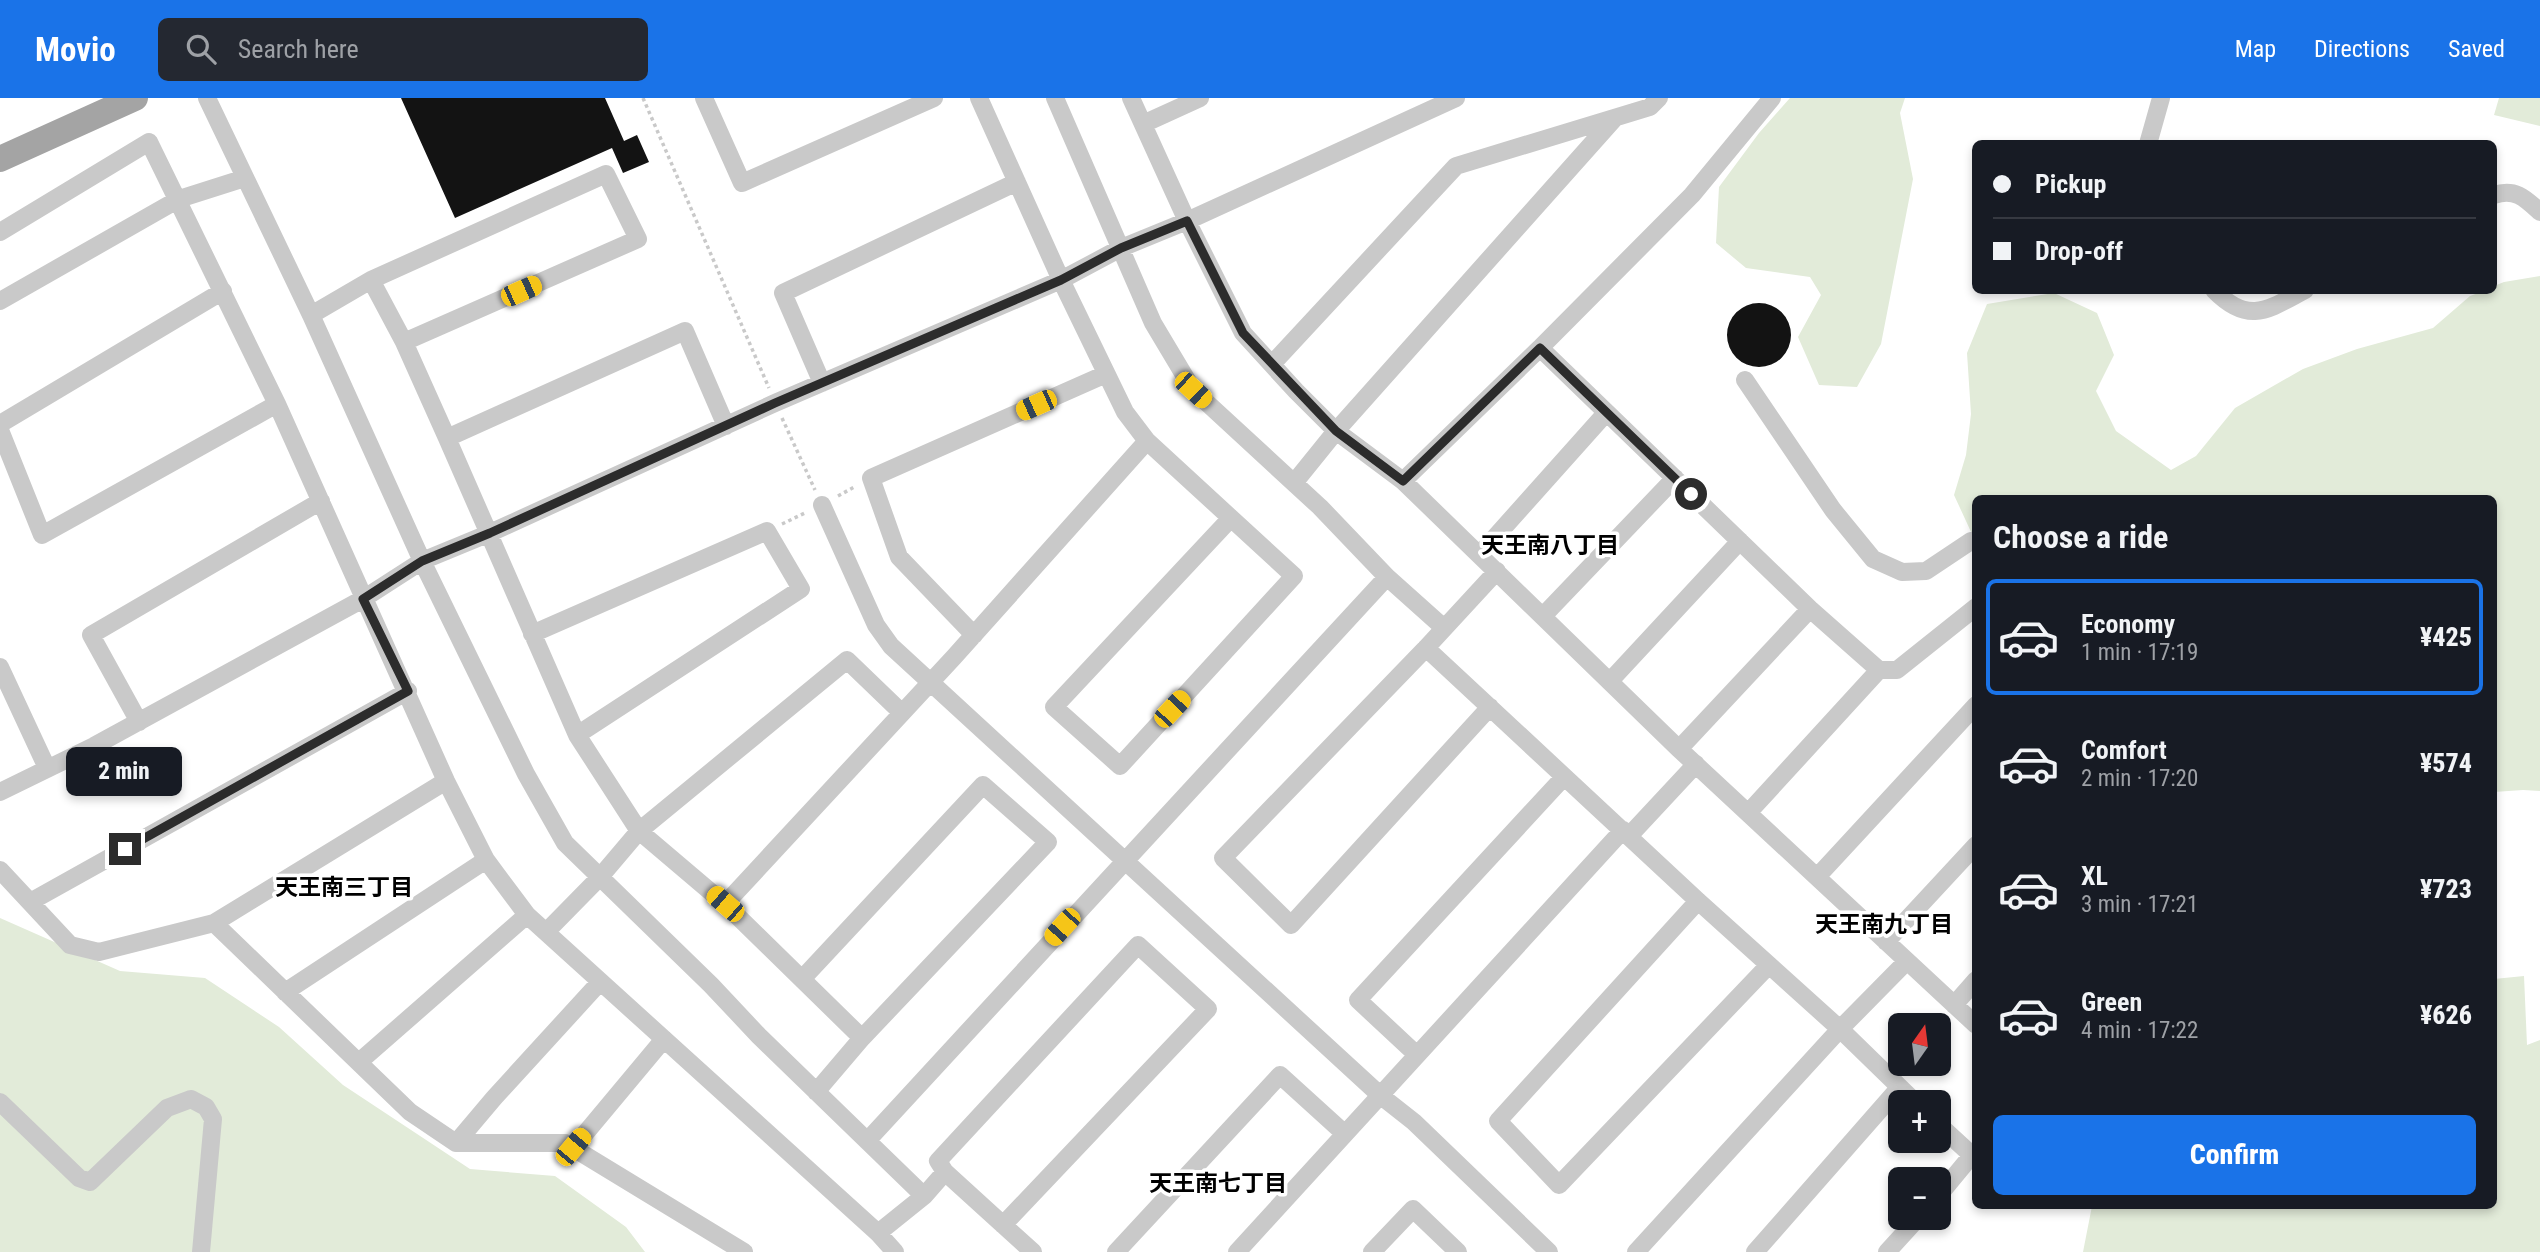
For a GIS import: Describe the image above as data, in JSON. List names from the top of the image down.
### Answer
{
  "districts": [
    "天王南八丁目",
    "天王南三丁目",
    "天王南九丁目",
    "天王南七丁目"
  ],
  "north": "top",
  "page": {
    "header": "Movio",
    "search": "Search here",
    "nav": ["Map", "Directions", "Saved"],
    "banner": ["Pickup", "Drop-off"],
    "heading": "Choose a ride",
    "list": [
      {
        "name": "Economy",
        "note": "1 min · 17:19",
        "value": "¥425"
      },
      {
        "name": "Comfort",
        "note": "2 min · 17:20",
        "value": "¥574"
      },
      {
        "name": "XL",
        "note": "3 min · 17:21",
        "value": "¥723"
      },
      {
        "name": "Green",
        "note": "4 min · 17:22",
        "value": "¥626"
      }
    ],
    "bubble": "2 min",
    "map_buttons": ["+", "−"],
    "buttons": "Confirm"
  }
}
